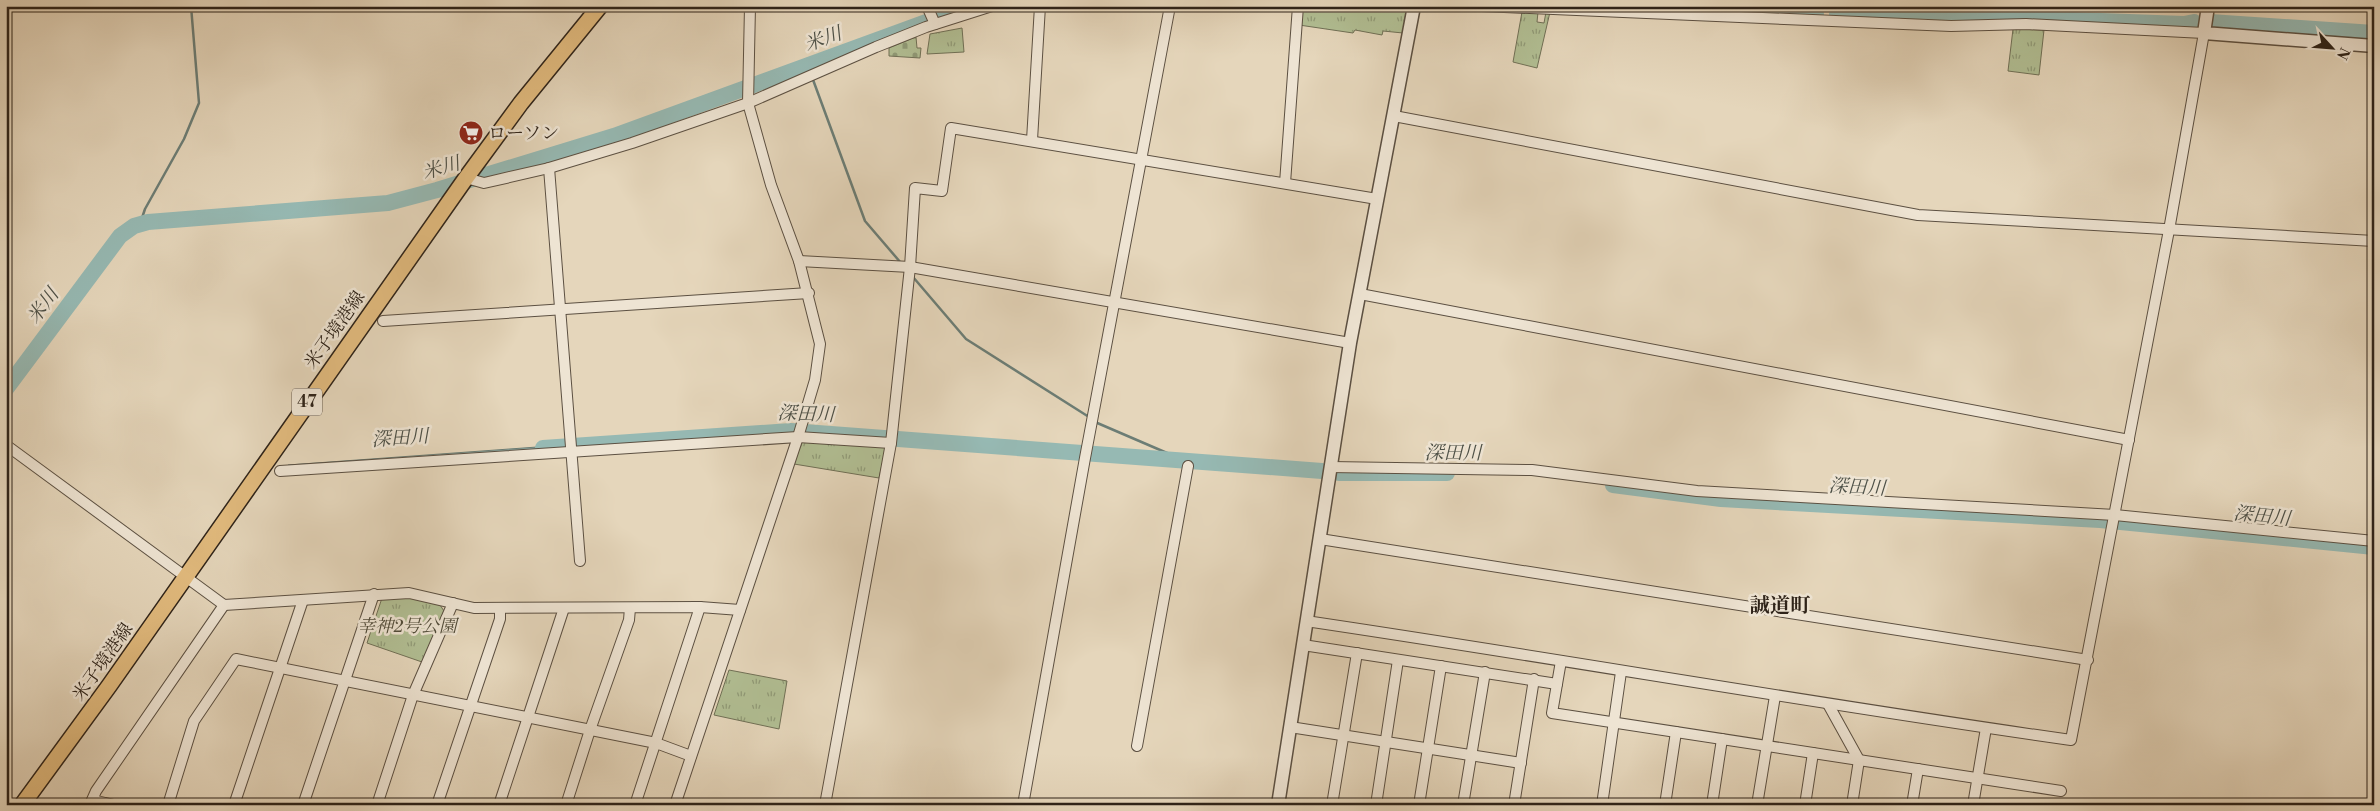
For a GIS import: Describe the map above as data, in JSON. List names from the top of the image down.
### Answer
{
  "streets": {
    "main road": ["米子境港線", "47"]
  },
  "districts": ["誠道町"],
  "water": ["米川", "深田川"],
  "parks": ["幸神2号公園"],
  "places": {
    "supermarket": ["ローソン"]
  },
  "north": "bottom right"
}
